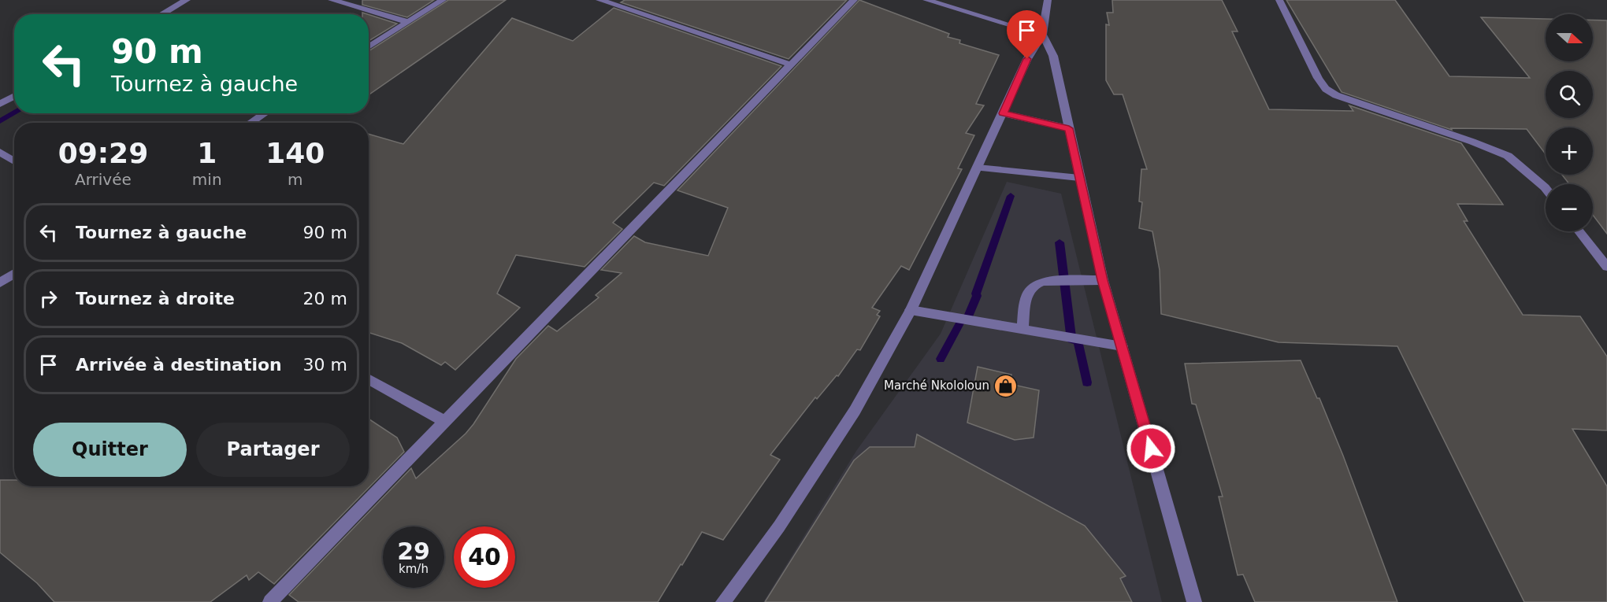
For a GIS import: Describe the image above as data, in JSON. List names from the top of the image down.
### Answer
{
  "places": {
    "shop": ["Marché Nkololoun"]
  },
  "north": "right",
  "page": {
    "map_buttons": ["+", "−"],
    "turn": ["90 m", "Tournez à gauche"],
    "eta": [
      "09:29",
      "Arrivée",
      "1",
      "min",
      "140",
      "m"
    ],
    "list": [
      {
        "name": "Tournez à gauche",
        "value": "90 m"
      },
      {
        "name": "Tournez à droite",
        "value": "20 m"
      },
      {
        "name": "Arrivée à destination",
        "value": "30 m"
      }
    ],
    "buttons": ["Quitter", "Partager"],
    "speed": "29 km/h",
    "limit": "40"
  }
}
